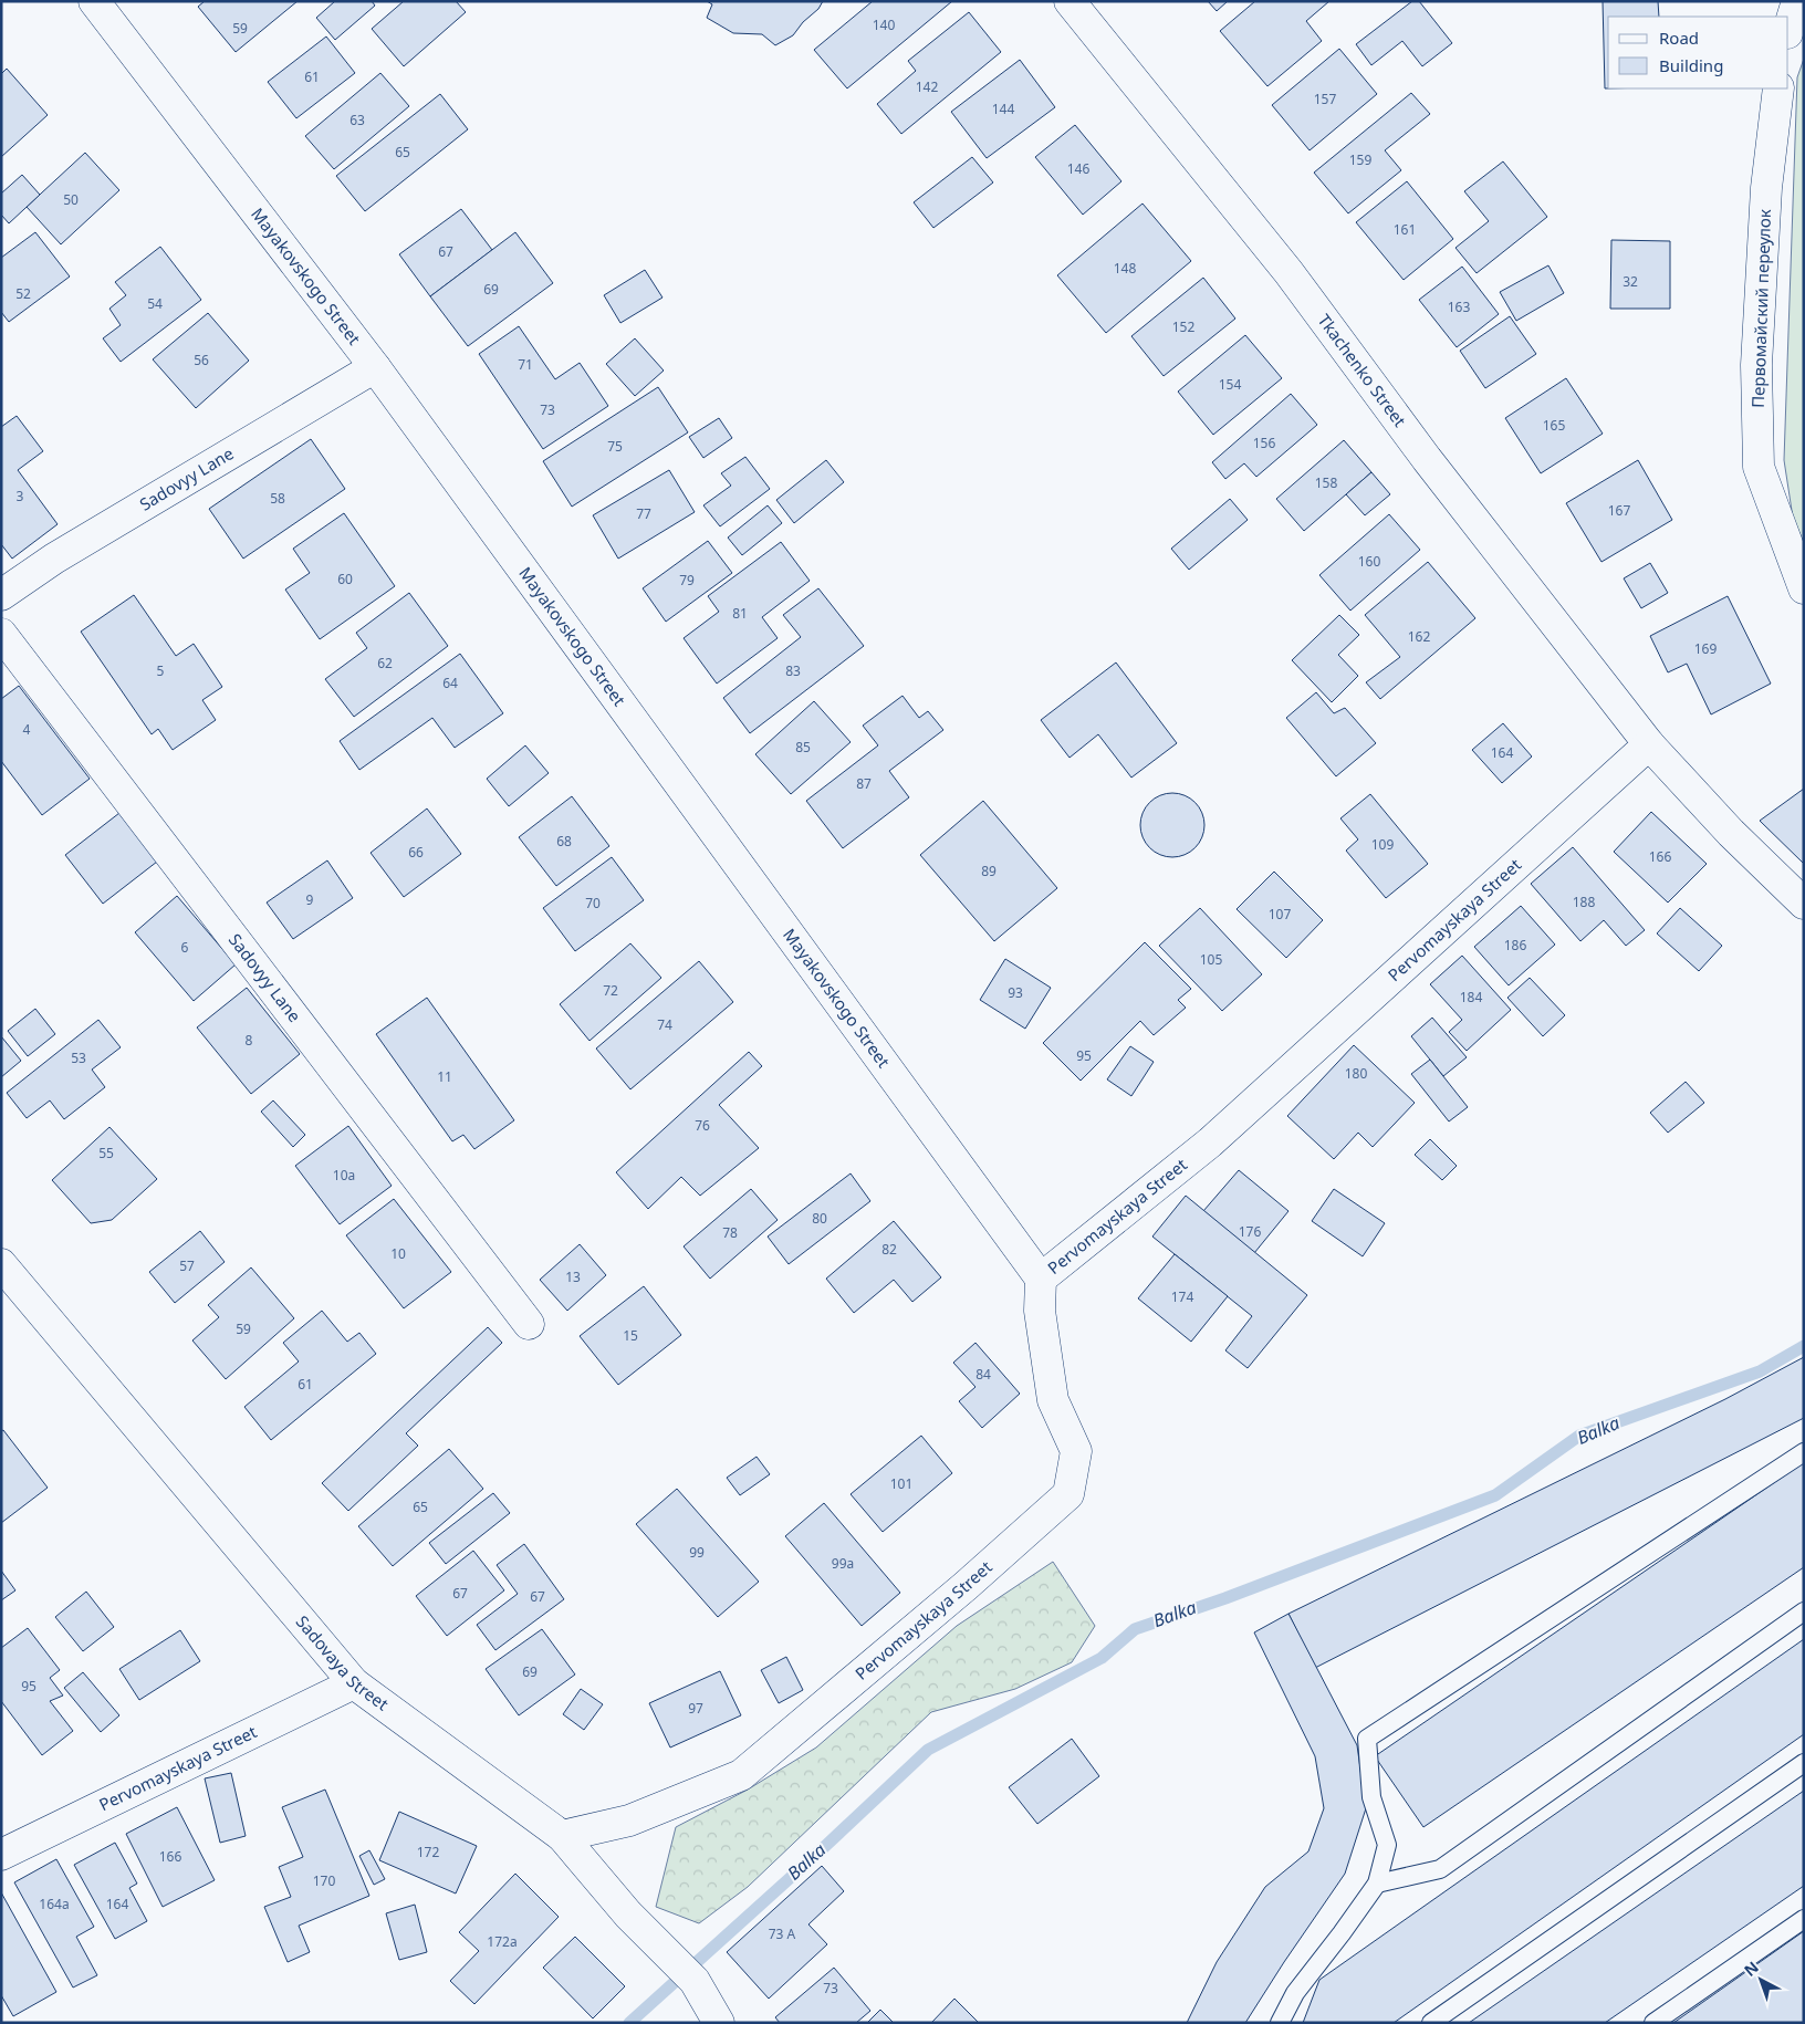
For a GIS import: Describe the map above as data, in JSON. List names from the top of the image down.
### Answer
{
  "streets": {
    "street": [
      "Mayakovskogo Street",
      "Первомайский переулок",
      "Tkachenko Street",
      "Sadovyy Lane",
      "Pervomayskaya Street",
      "Sadovaya Street"
    ]
  },
  "crossings": [
    ["Mayakovskogo Street", "Sadovyy Lane"],
    ["Mayakovskogo Street", "Pervomayskaya Street"],
    ["Tkachenko Street", "Pervomayskaya Street"],
    ["Pervomayskaya Street", "Sadovaya Street"]
  ],
  "water": ["Balka"],
  "house_numbers": [
    "140",
    "59",
    "61",
    "142",
    "157",
    "144",
    "63",
    "65",
    "159",
    "146",
    "50",
    "161",
    "67",
    "148",
    "32",
    "69",
    "52",
    "54",
    "163",
    "152",
    "56",
    "71",
    "154",
    "73",
    "165",
    "156",
    "75",
    "158",
    "3",
    "58",
    "167",
    "77",
    "160",
    "60",
    "79",
    "81",
    "162",
    "169",
    "62",
    "5",
    "83",
    "64",
    "4",
    "85",
    "164",
    "87",
    "68",
    "109",
    "66",
    "166",
    "89",
    "9",
    "188",
    "70",
    "107",
    "186",
    "6",
    "105",
    "72",
    "93",
    "184",
    "74",
    "8",
    "95",
    "53",
    "180",
    "11",
    "76",
    "55",
    "10а",
    "80",
    "176",
    "78",
    "82",
    "10",
    "57",
    "13",
    "174",
    "59",
    "15",
    "84",
    "61",
    "101",
    "65",
    "99",
    "99а",
    "67",
    "67",
    "69",
    "95",
    "97",
    "172",
    "166",
    "170",
    "164а",
    "164",
    "73 A",
    "172а",
    "73"
  ],
  "legend": ["Road", "Building"],
  "north": "top left"
}
